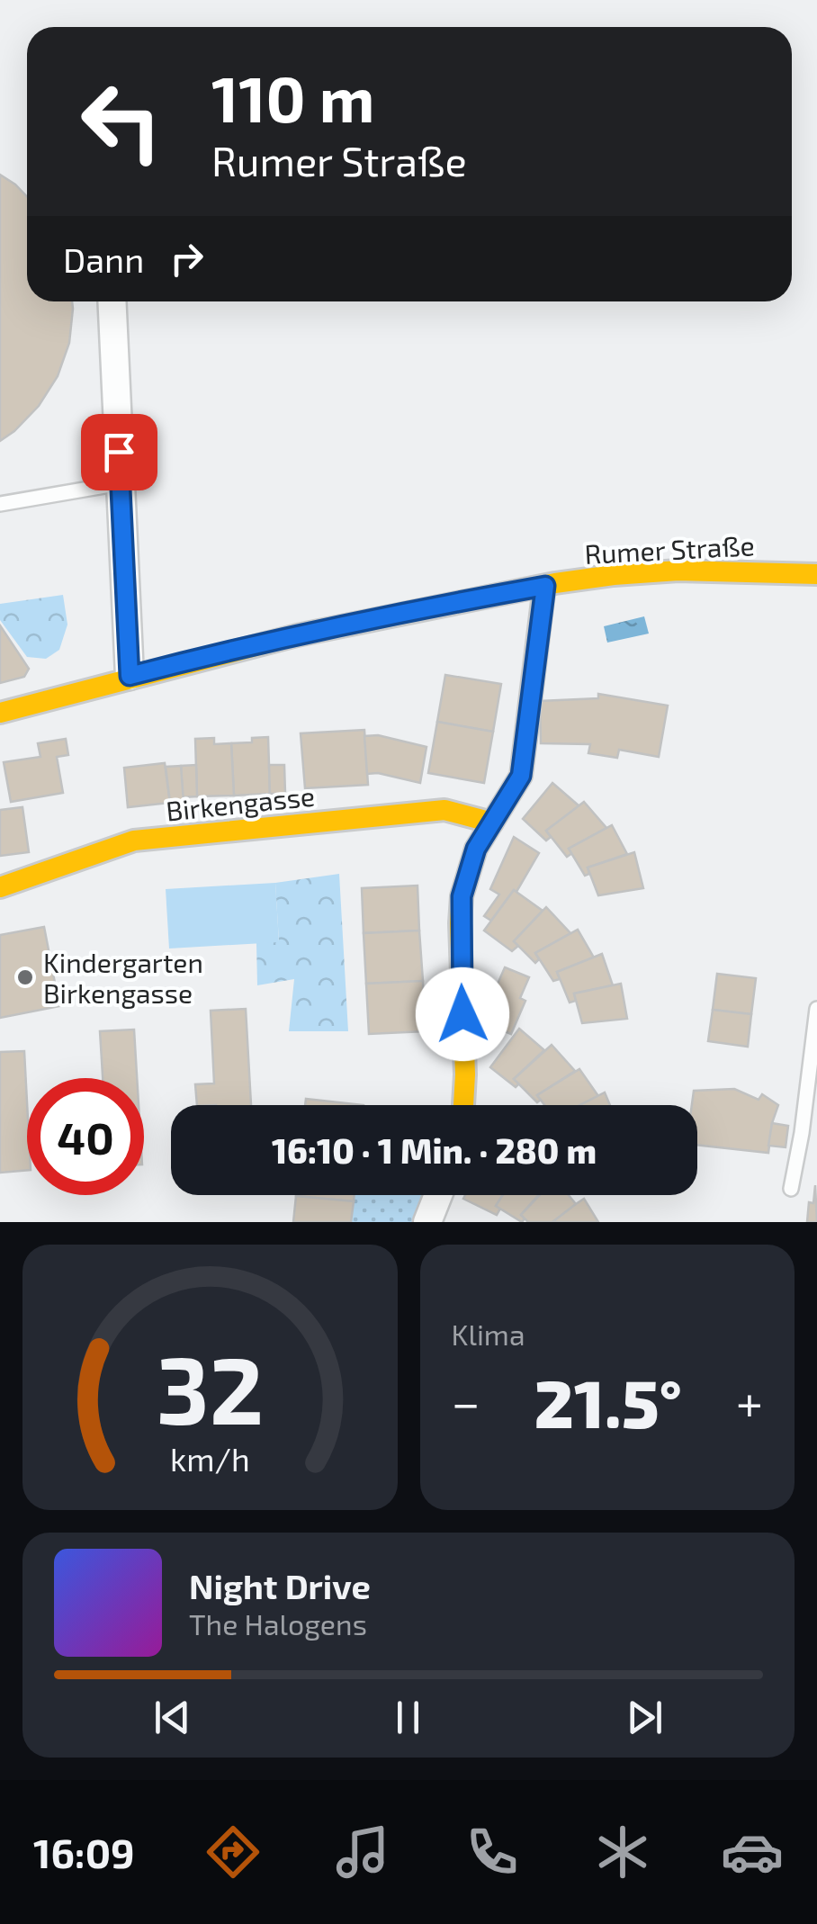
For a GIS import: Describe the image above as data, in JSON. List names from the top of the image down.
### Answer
{
  "streets": {
    "street": ["Rumer Straße", "Birkengasse"]
  },
  "places": ["Kindergarten Birkengasse"],
  "page": {
    "turn": ["110 m", "Rumer Straße"],
    "then": "Dann",
    "limit": "40",
    "trip": "16:10 · 1 Min. · 280 m",
    "tile": "Klima",
    "heat": ["−", "21.5°", "+"],
    "song": ["Night Drive", "The Halogens"],
    "tabs": "16:09",
    "gauge": ["32", "km/h"]
  }
}
